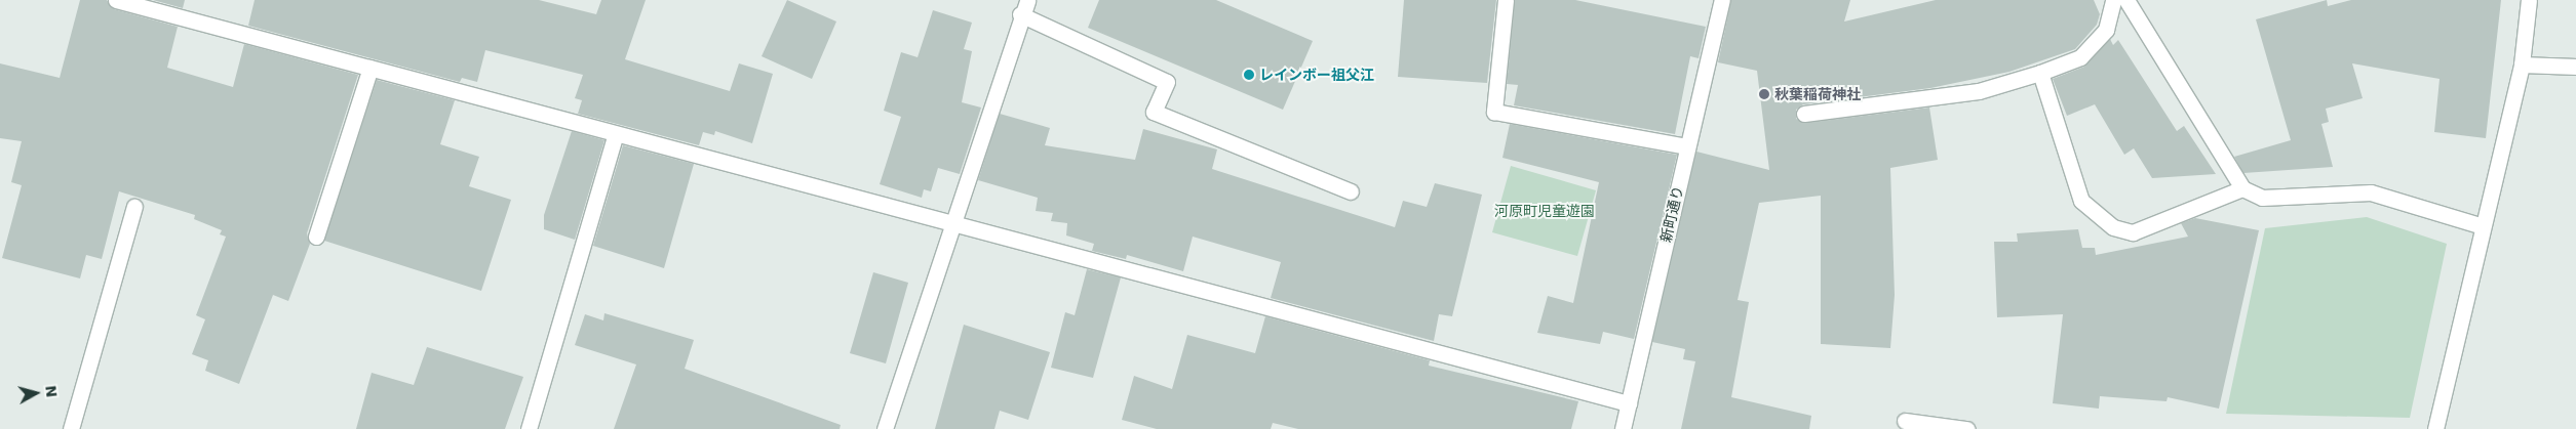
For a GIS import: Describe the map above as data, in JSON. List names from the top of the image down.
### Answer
{
  "streets": {
    "street": ["新町通り"]
  },
  "parks": ["河原町児童遊園"],
  "places": ["レインボー祖父江", "秋葉稲荷神社"],
  "north": "right"
}
